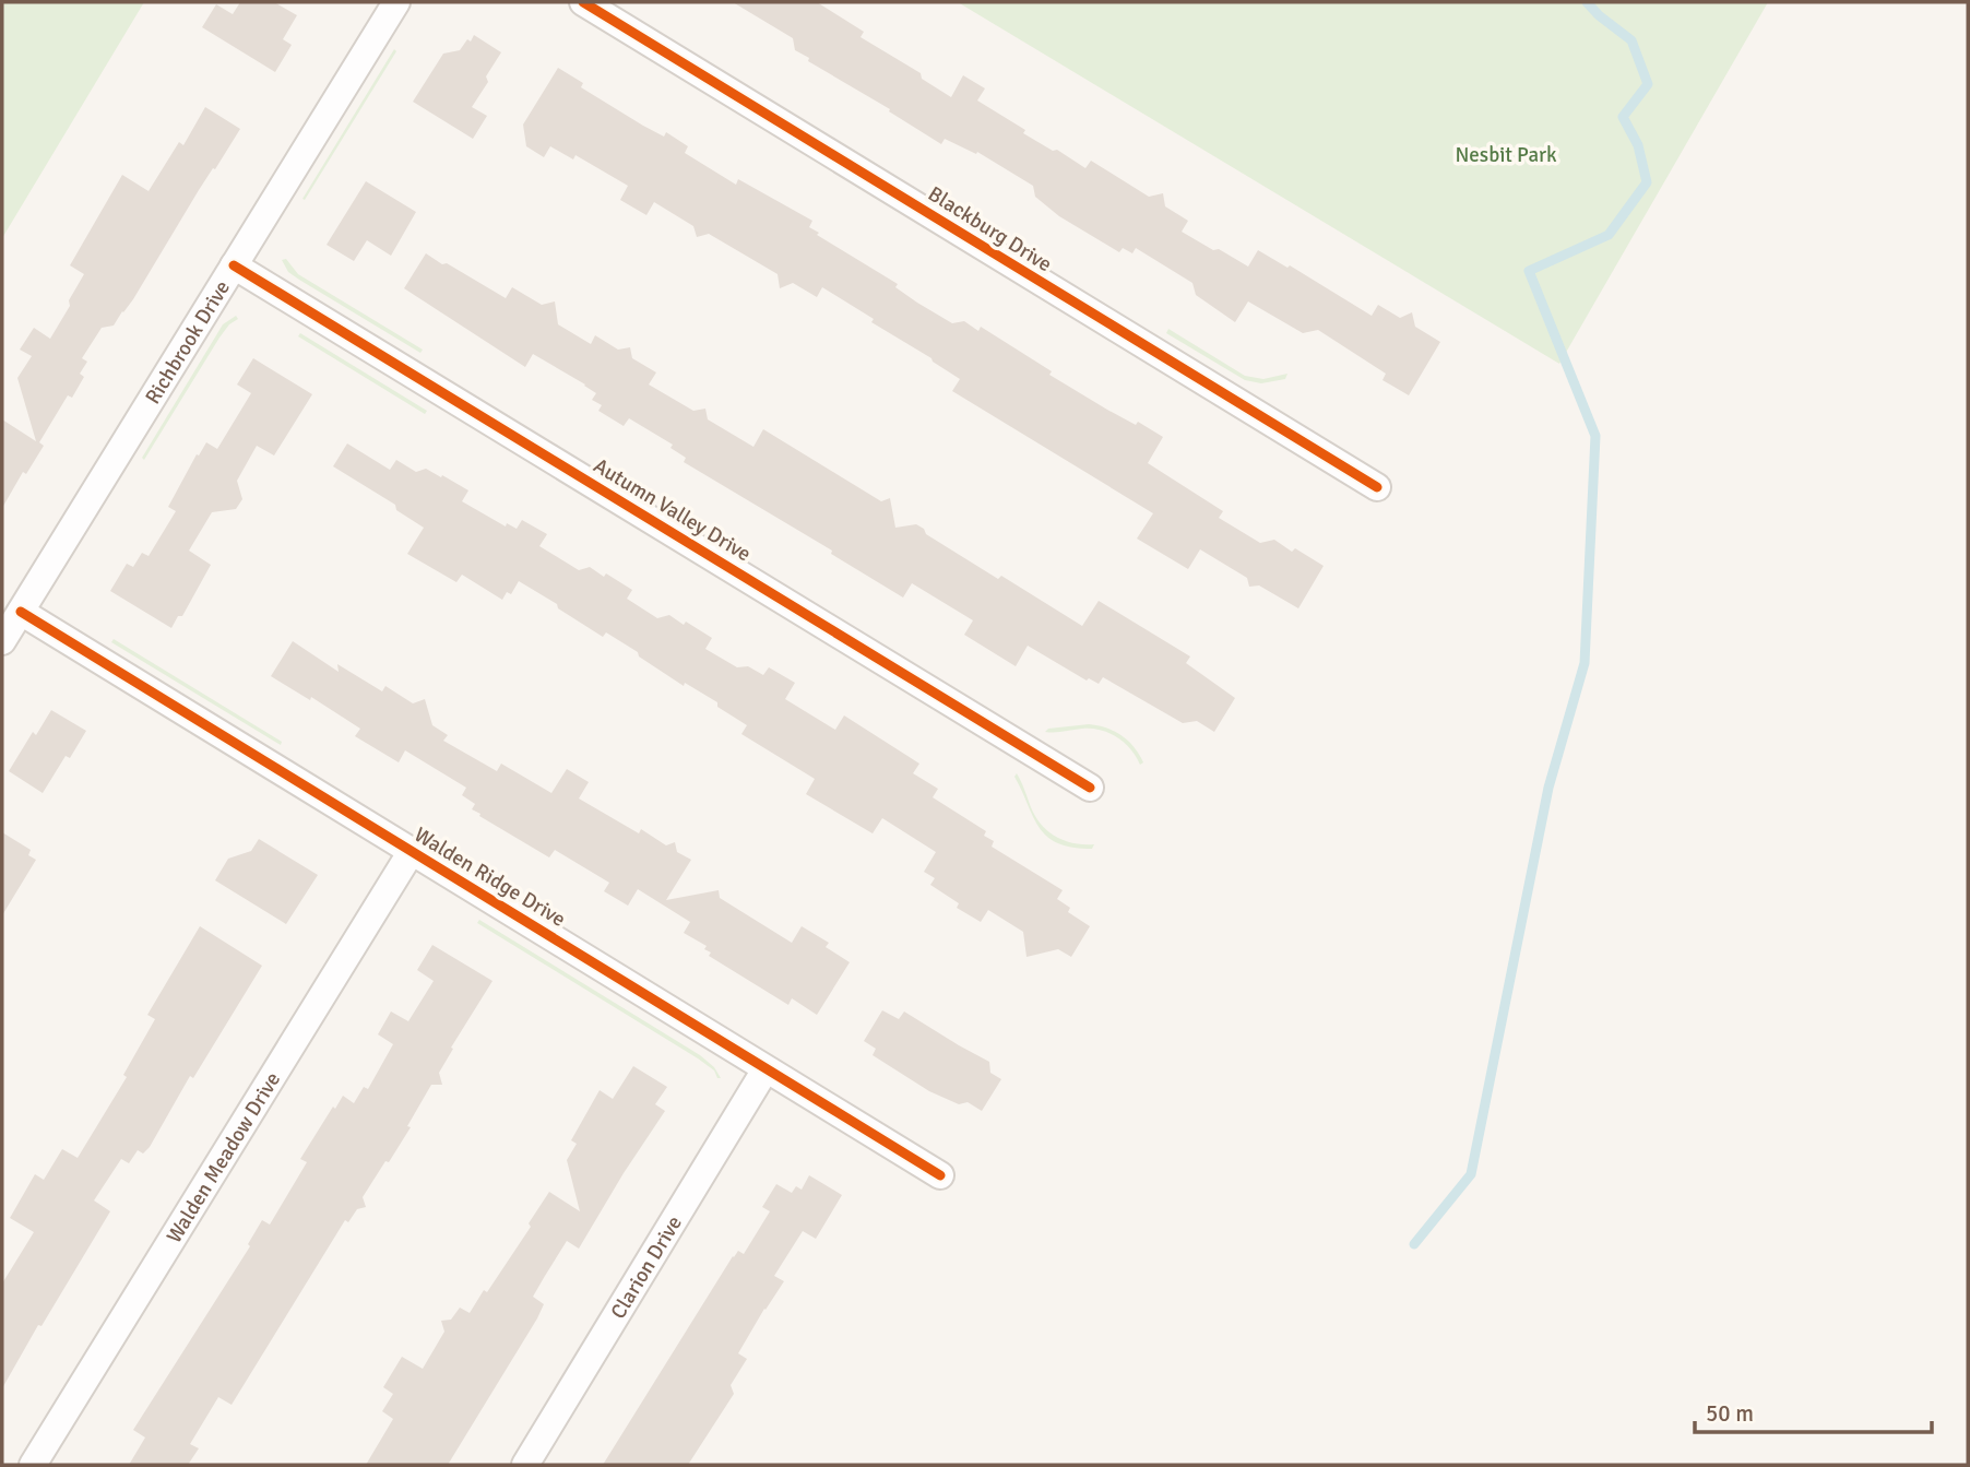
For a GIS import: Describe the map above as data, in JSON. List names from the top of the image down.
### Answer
{
  "streets": {
    "street": [
      "Blackburg Drive",
      "Richbrook Drive",
      "Autumn Valley Drive",
      "Walden Ridge Drive",
      "Walden Meadow Drive",
      "Clarion Drive"
    ]
  },
  "crossings": [
    ["Richbrook Drive", "Autumn Valley Drive"],
    ["Richbrook Drive", "Walden Ridge Drive"],
    ["Walden Ridge Drive", "Walden Meadow Drive"],
    ["Walden Ridge Drive", "Clarion Drive"]
  ],
  "parks": ["Nesbit Park"],
  "scale_bar": "50 m"
}
